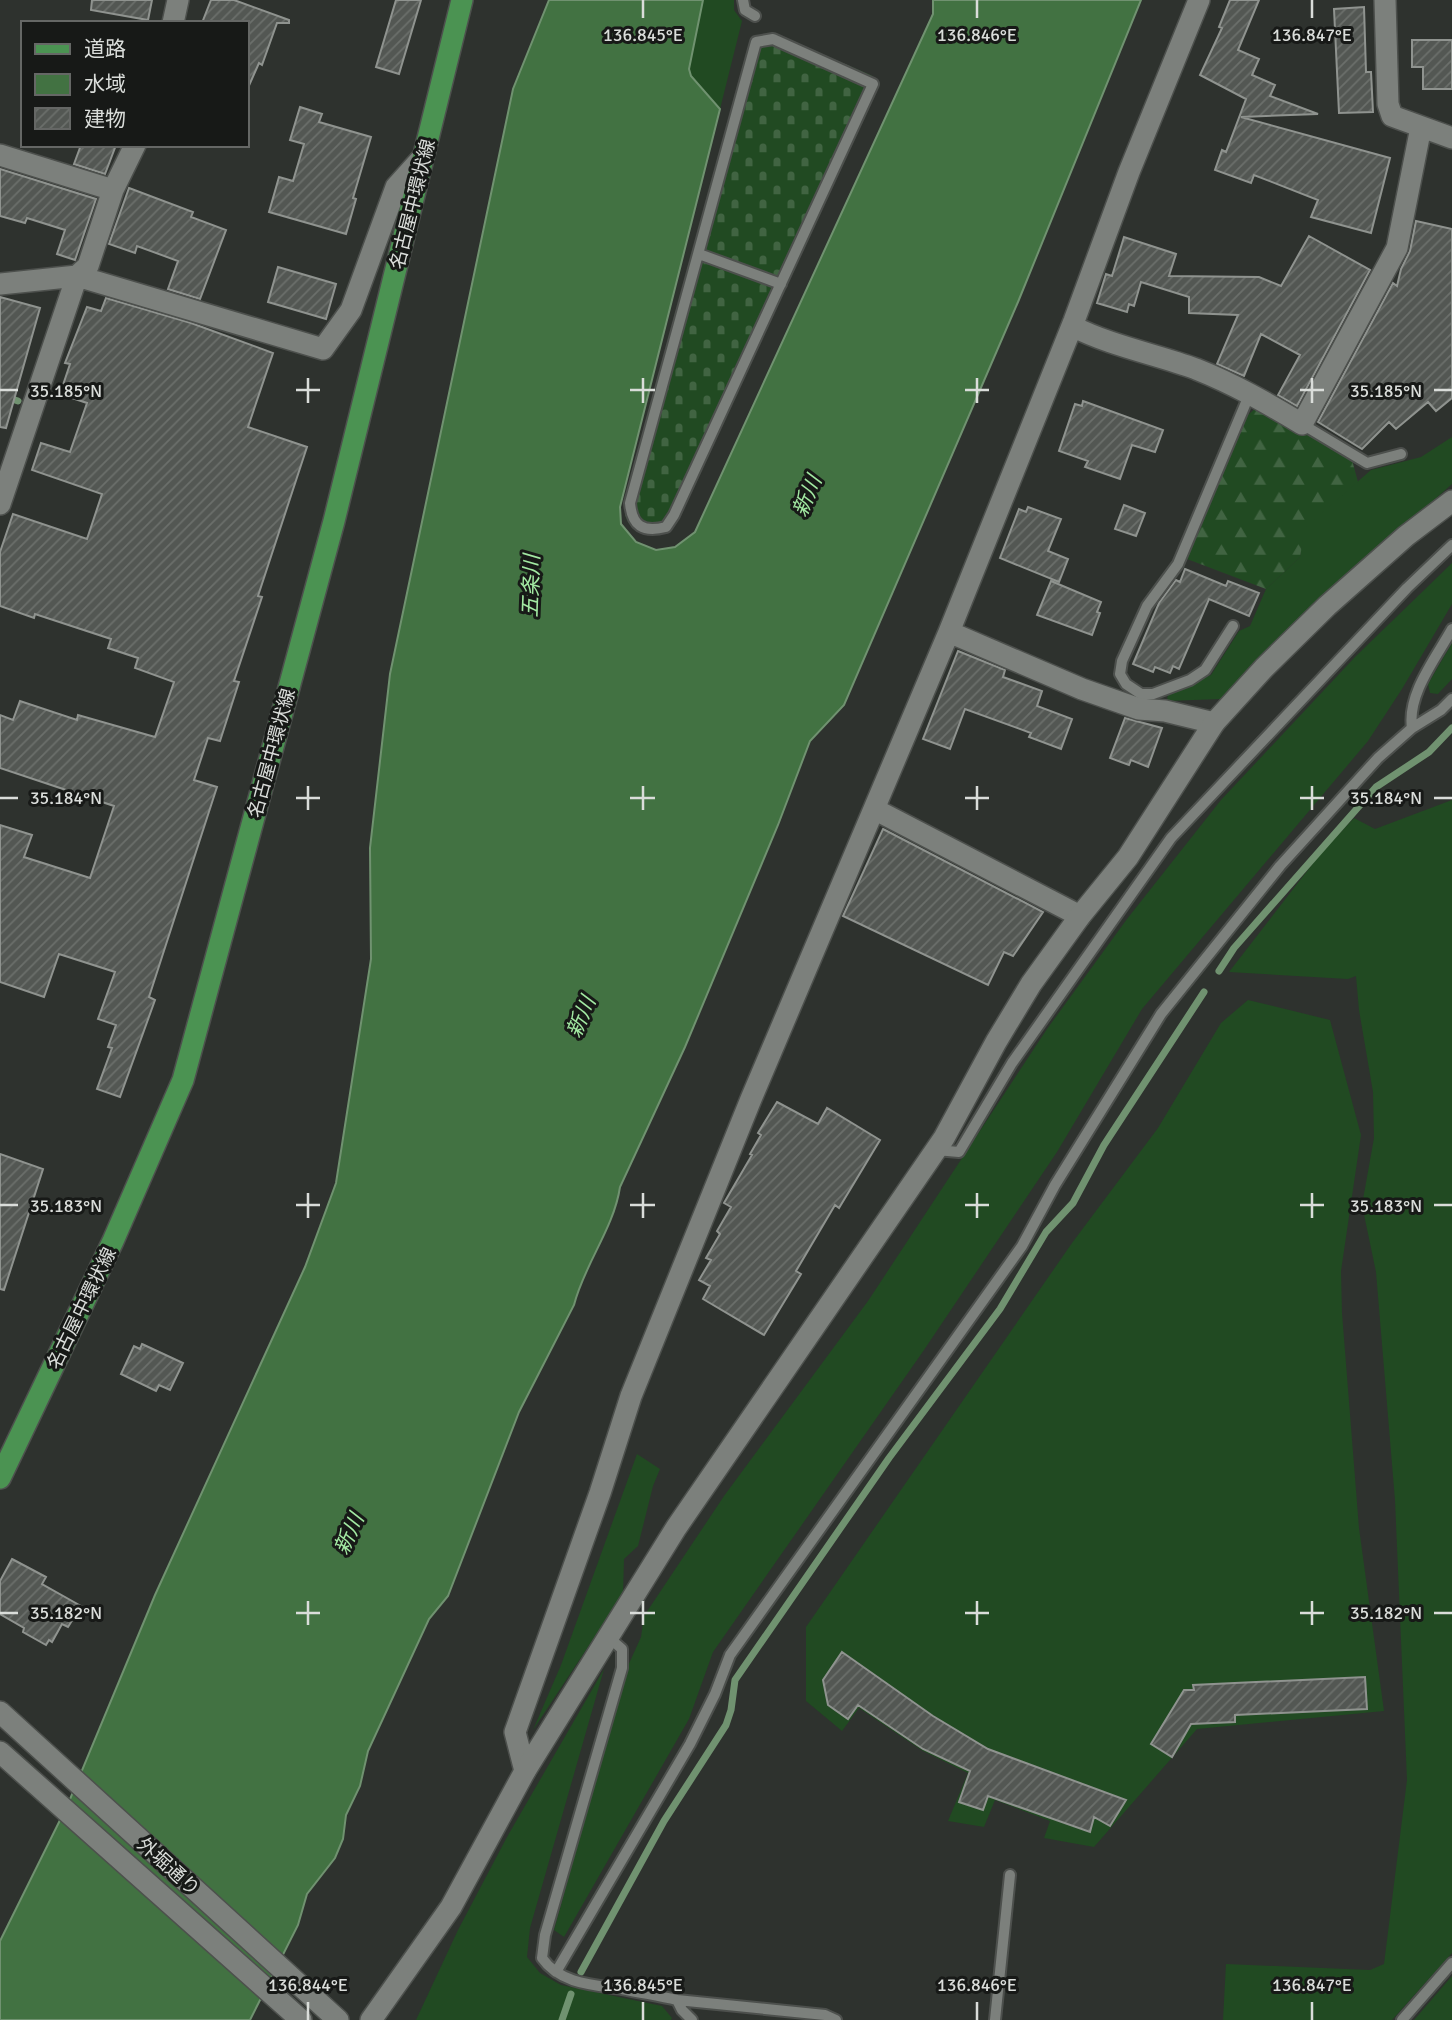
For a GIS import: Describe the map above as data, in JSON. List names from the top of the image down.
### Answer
{
  "streets": {
    "main road": ["名古屋中環状線"],
    "street": ["外堀通り"]
  },
  "water": ["新川", "五条川"],
  "legend": ["道路", "水域", "建物"],
  "coordinates": [
    "136.845°E",
    "136.846°E",
    "136.847°E",
    "35.185°N",
    "35.184°N",
    "35.183°N",
    "35.182°N",
    "136.844°E"
  ]
}
